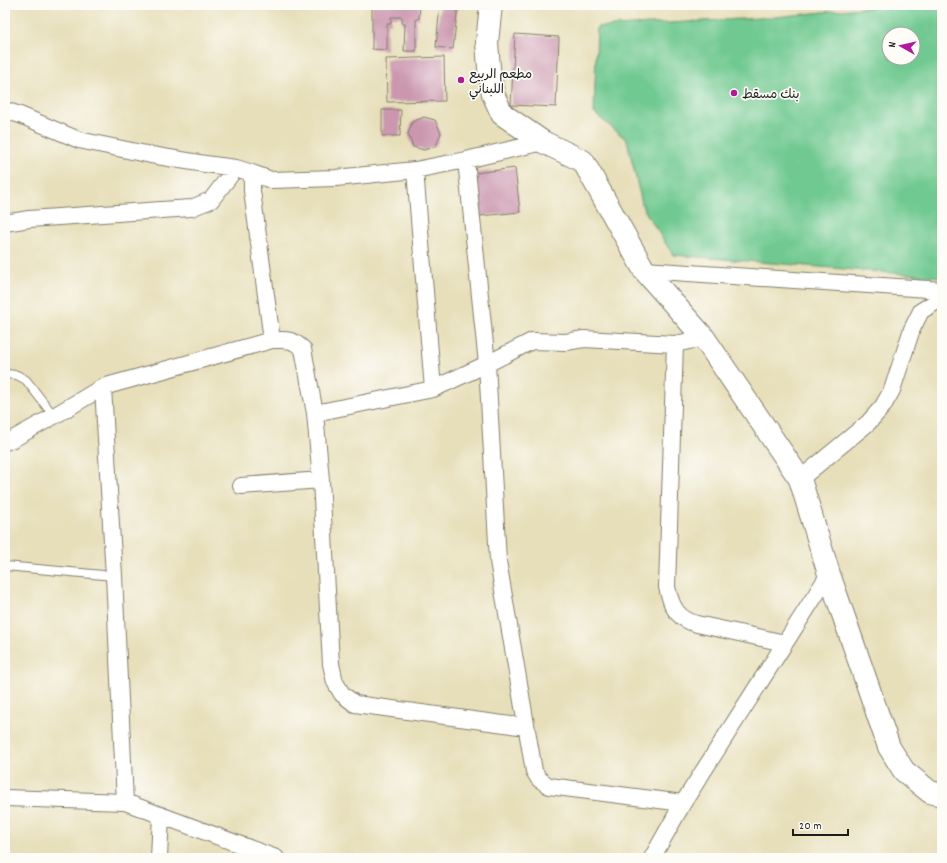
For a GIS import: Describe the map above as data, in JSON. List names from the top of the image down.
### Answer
{
  "places": ["مطعم الربيع اللبناني", "بنك مسقط"],
  "scale_bar": "20 m",
  "north": "left"
}
